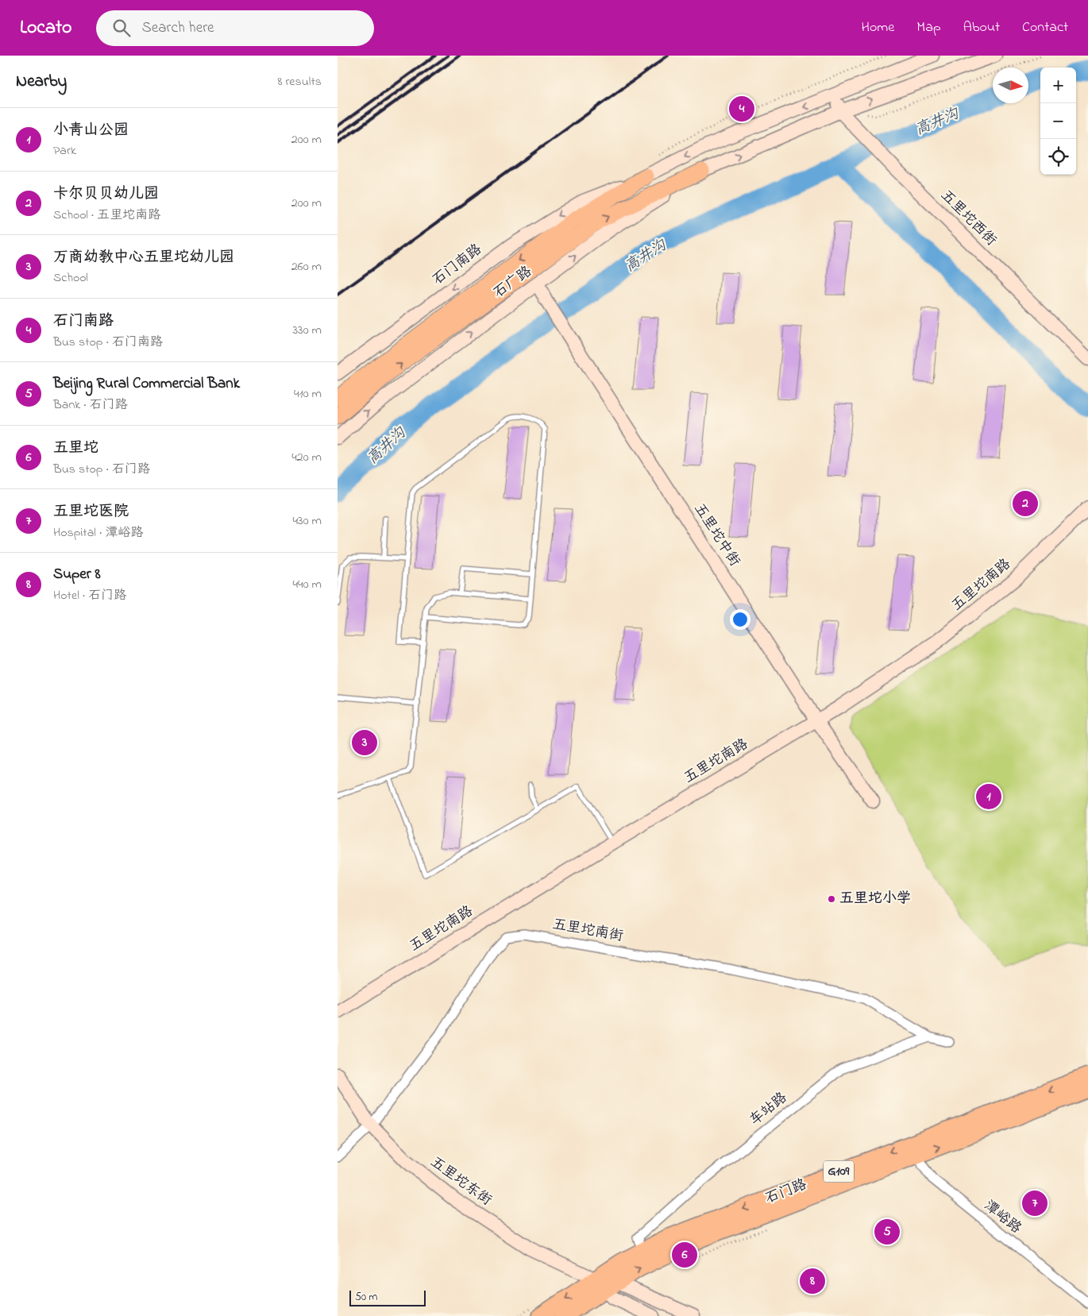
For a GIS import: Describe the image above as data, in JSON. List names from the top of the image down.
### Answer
{
  "streets": {
    "highway": ["G109", "石门路"],
    "main road": ["石广路"],
    "street": [
      "五里坨西街",
      "石门南路",
      "五里坨中街",
      "五里坨南路",
      "五里坨南街",
      "车站路",
      "五里坨东街",
      "潭峪路"
    ]
  },
  "crossings": [
    ["五里坨西街", "石门南路"],
    ["石门南路", "石广路"],
    ["五里坨中街", "五里坨南路"],
    ["五里坨南街", "车站路"],
    ["五里坨南街", "五里坨东街"],
    ["车站路", "石门路"],
    ["五里坨东街", "石门路"],
    ["石门路", "潭峪路"]
  ],
  "water": ["高井沟"],
  "places": ["五里坨小学"],
  "scale_bar": "50 m",
  "north": "right",
  "page": {
    "header": "Locato",
    "search": "Search here",
    "nav": [
      "Home",
      "Map",
      "About",
      "Contact"
    ],
    "heading": ["Nearby", "8 results"],
    "map_buttons": ["+", "−"],
    "pins": [
      "4",
      "2",
      "3",
      "1",
      "7",
      "5",
      "6",
      "8"
    ],
    "list": [
      {
        "mark": "1",
        "name": "小青山公园",
        "note": "Park",
        "value": "200 m"
      },
      {
        "mark": "2",
        "name": "卡尔贝贝幼儿园",
        "note": "School · 五里坨南路",
        "value": "200 m"
      },
      {
        "mark": "3",
        "name": "万商幼教中心五里坨幼儿园",
        "note": "School",
        "value": "260 m"
      },
      {
        "mark": "4",
        "name": "石门南路",
        "note": "Bus stop · 石门南路",
        "value": "330 m"
      },
      {
        "mark": "5",
        "name": "Beijing Rural Commercial Bank",
        "note": "Bank · 石门路",
        "value": "410 m"
      },
      {
        "mark": "6",
        "name": "五里坨",
        "note": "Bus stop · 石门路",
        "value": "420 m"
      },
      {
        "mark": "7",
        "name": "五里坨医院",
        "note": "Hospital · 潭峪路",
        "value": "430 m"
      },
      {
        "mark": "8",
        "name": "Super 8",
        "note": "Hotel · 石门路",
        "value": "440 m"
      }
    ],
    "scale": "50 m"
  }
}
